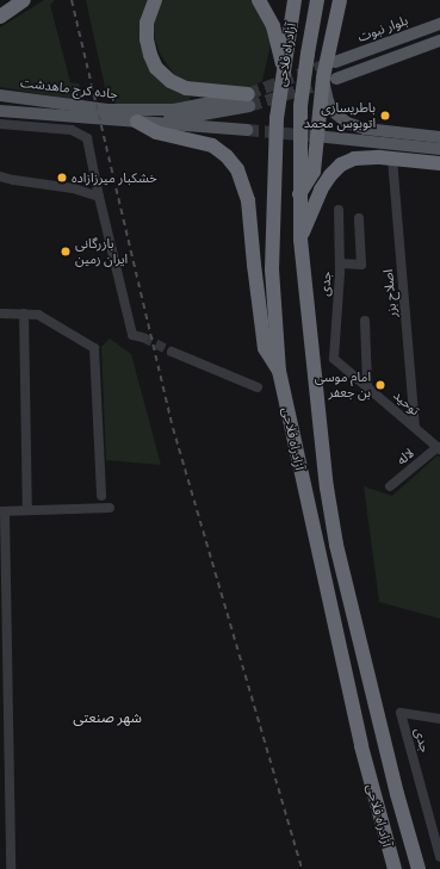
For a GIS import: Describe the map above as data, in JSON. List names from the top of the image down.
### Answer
{
  "streets": {
    "highway": ["آزادراه فلاحی"],
    "main road": ["بلوار نبوت", "جاده کرج ماهدشت"],
    "street": [
      "جدی",
      "اصلاح بزر",
      "توحید",
      "لاله"
    ]
  },
  "crossings": [
    ["جدی", "توحید"],
    ["اصلاح بزر", "توحید"],
    ["توحید", "لاله"]
  ],
  "districts": ["شهر صنعتی"],
  "places": [
    "باطریسازی اتوبوس محمد",
    "خشکبار میرزازاده",
    "بازرگانی ایران زمین",
    "امام موسی بن جعفر"
  ]
}
